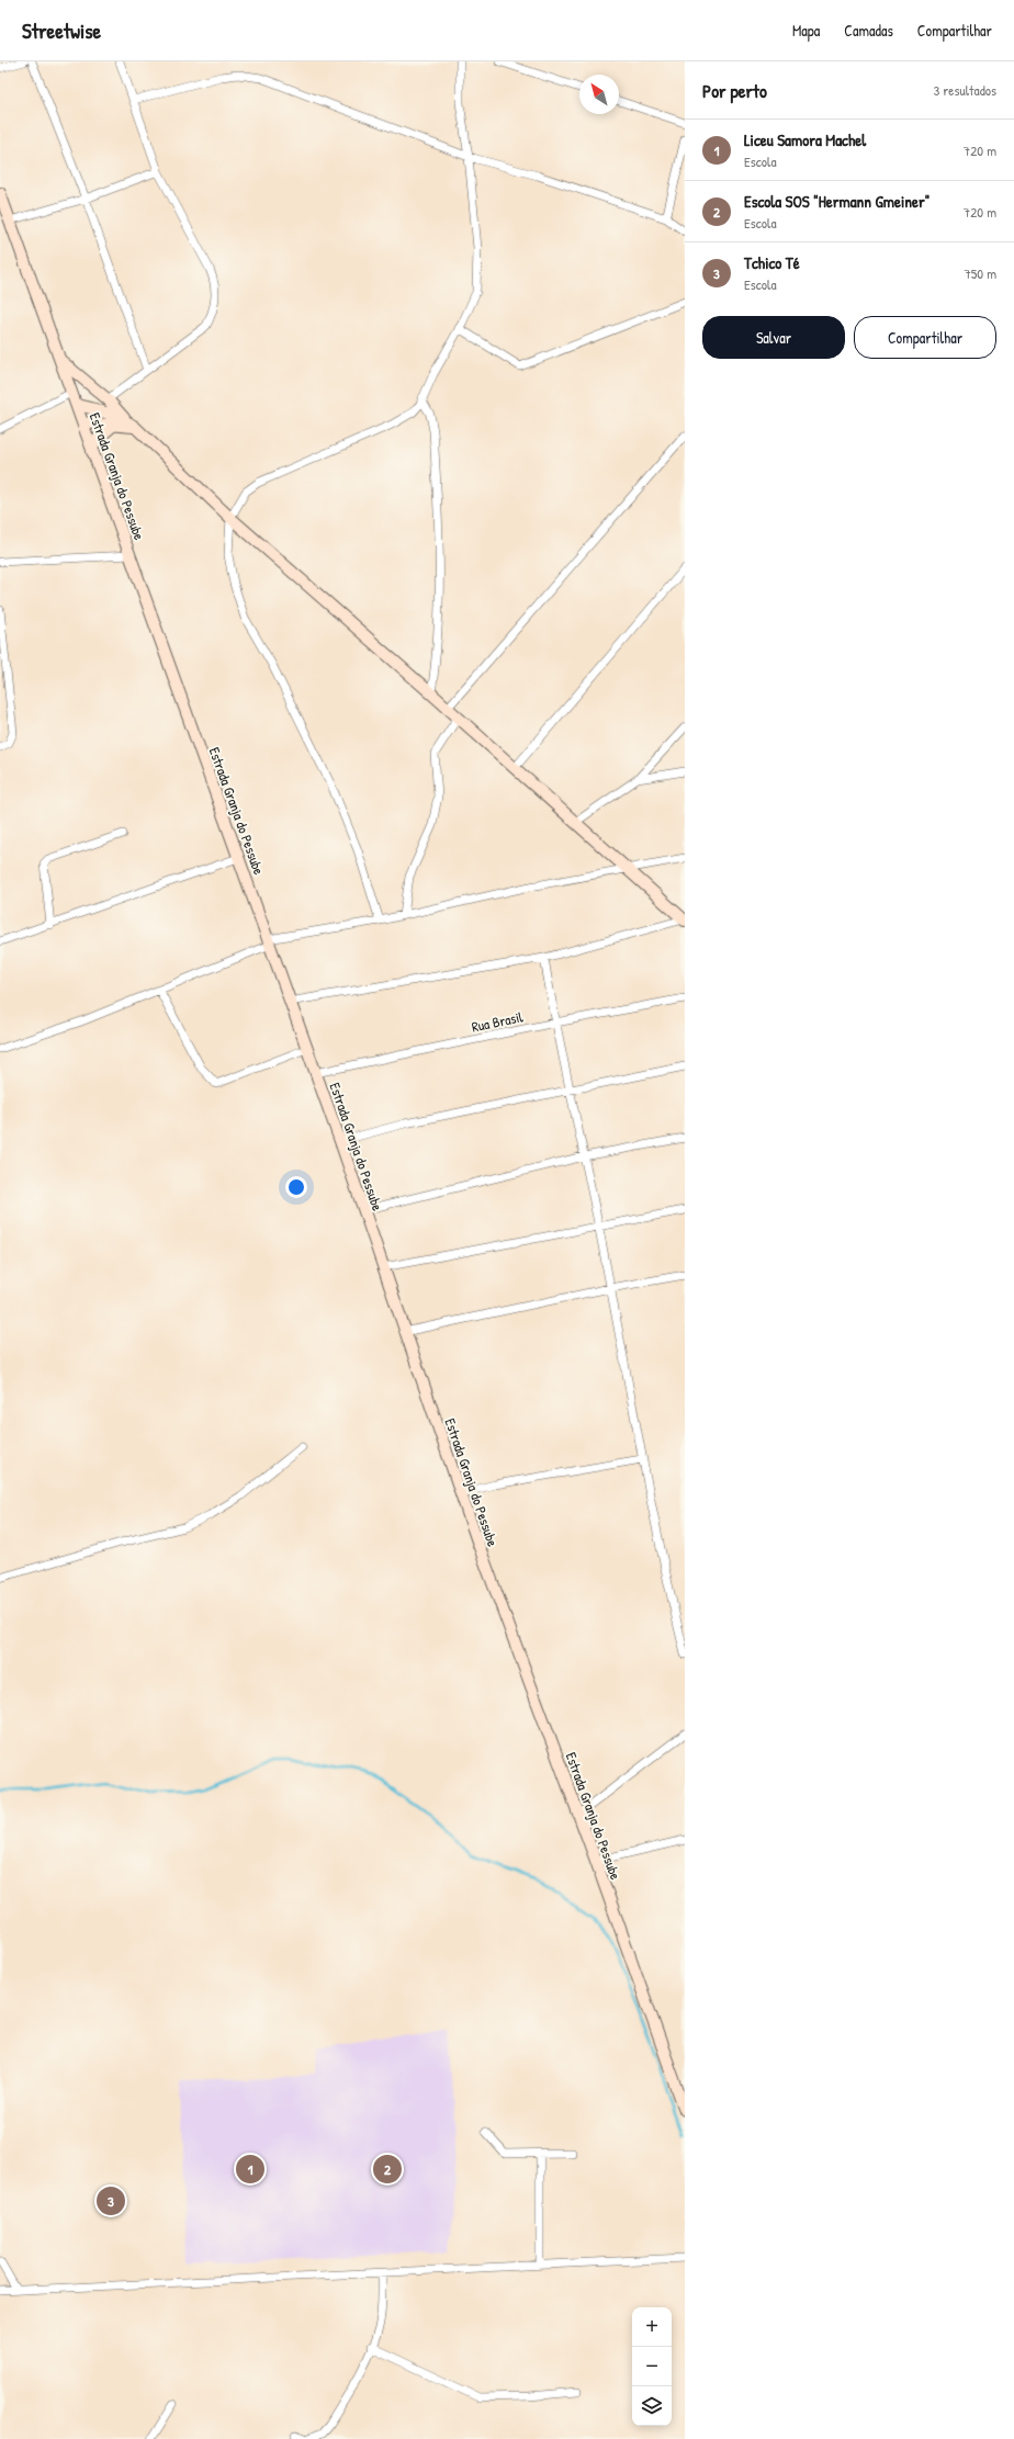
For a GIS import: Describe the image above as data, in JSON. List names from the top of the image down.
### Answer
{
  "streets": {
    "main road": ["Estrada Granja do Pessube"],
    "street": ["Rua Brasil"]
  },
  "crossings": [
    ["Estrada Granja do Pessube", "Rua Brasil"]
  ],
  "north": "top left",
  "page": {
    "header": "Streetwise",
    "nav": ["Mapa", "Camadas", "Compartilhar"],
    "heading": ["Por perto", "3 resultados"],
    "list": [
      {
        "mark": "1",
        "name": "Liceu Samora Machel",
        "note": "Escola",
        "value": "720 m"
      },
      {
        "mark": "2",
        "name": "Escola SOS \"Hermann Gmeiner\"",
        "note": "Escola",
        "value": "720 m"
      },
      {
        "mark": "3",
        "name": "Tchico Té",
        "note": "Escola",
        "value": "750 m"
      }
    ],
    "buttons": ["Salvar", "Compartilhar"],
    "pins": ["1", "2", "3"],
    "map_buttons": ["+", "−"]
  }
}
